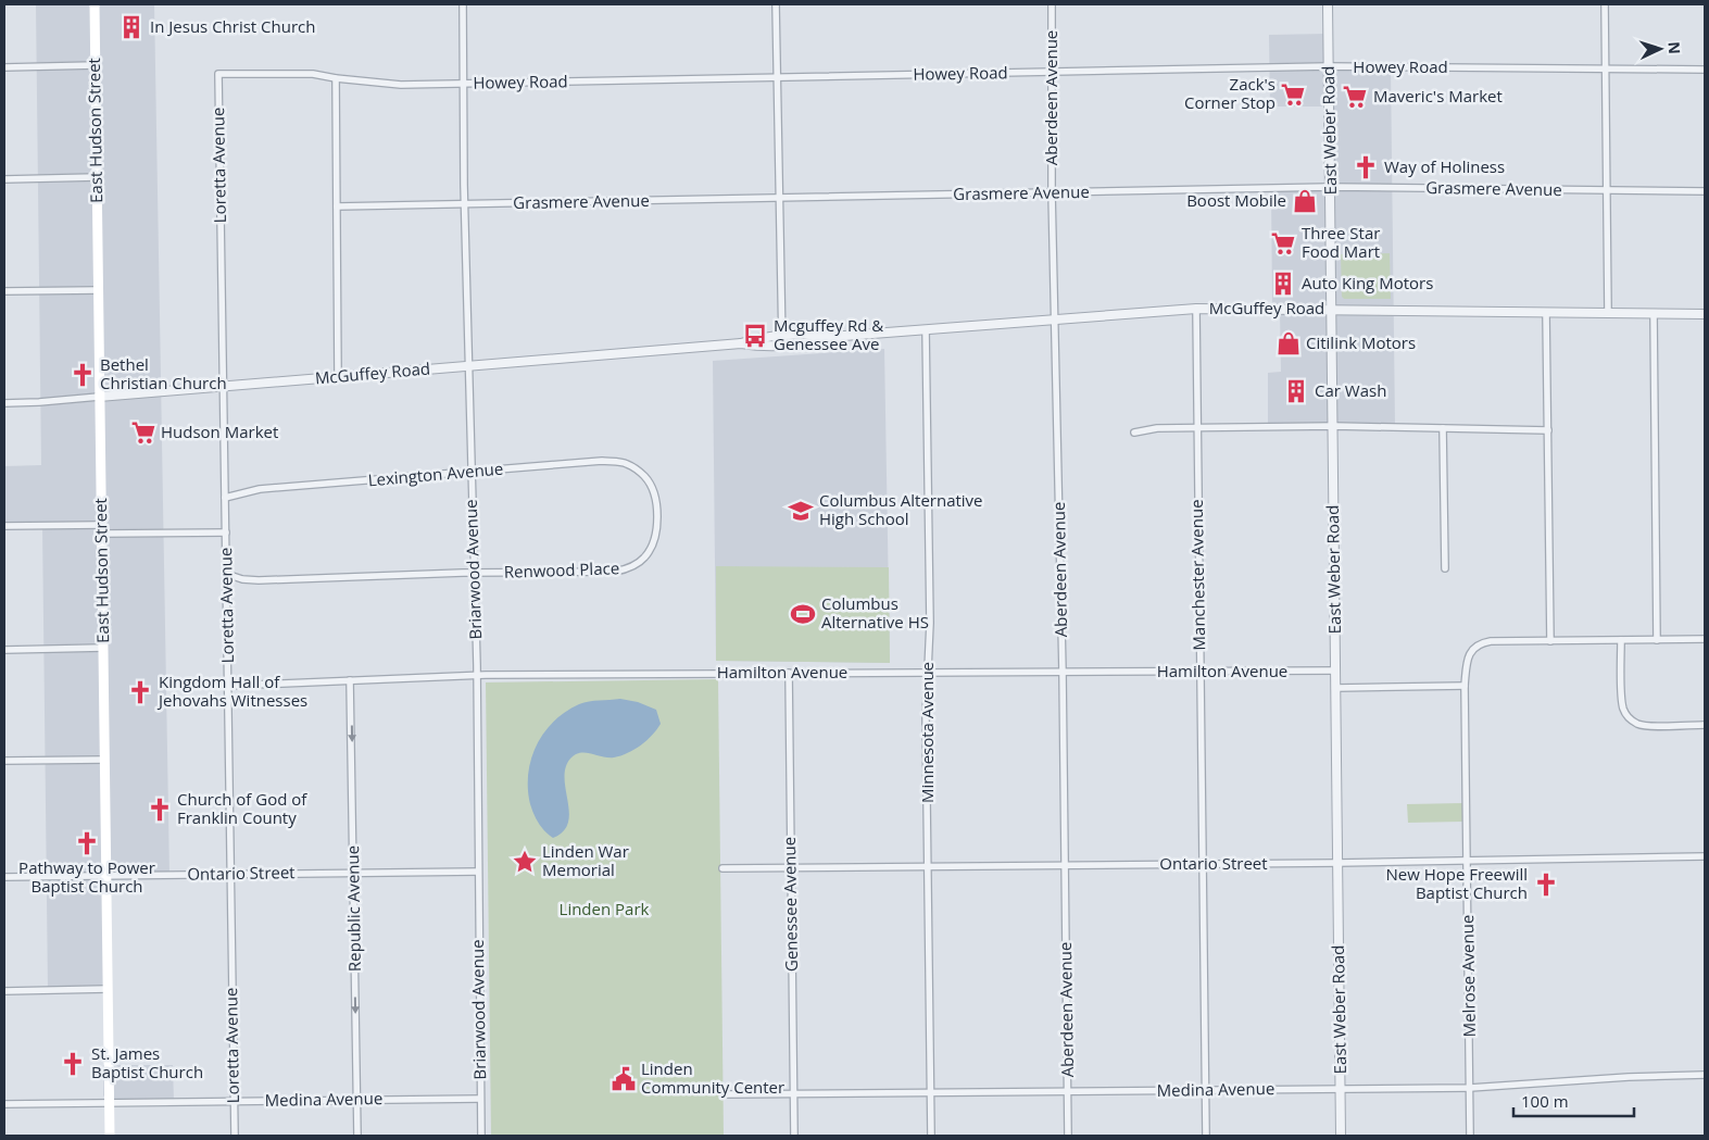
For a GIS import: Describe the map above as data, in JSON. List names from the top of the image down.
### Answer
{
  "streets": {
    "main road": ["East Hudson Street"],
    "street": [
      "Howey Road",
      "Aberdeen Avenue",
      "East Weber Road",
      "Loretta Avenue",
      "Grasmere Avenue",
      "McGuffey Road",
      "Lexington Avenue",
      "Briarwood Avenue",
      "Renwood Place",
      "Manchester Avenue",
      "Hamilton Avenue",
      "Minnesota Avenue",
      "Ontario Street",
      "Genessee Avenue",
      "Republic Avenue",
      "Melrose Avenue",
      "Medina Avenue"
    ]
  },
  "crossings": [
    ["Howey Road", "Aberdeen Avenue"],
    ["Howey Road", "East Weber Road"],
    ["Howey Road", "Loretta Avenue"],
    ["Howey Road", "Briarwood Avenue"],
    ["Aberdeen Avenue", "Grasmere Avenue"],
    ["Aberdeen Avenue", "McGuffey Road"],
    ["Aberdeen Avenue", "Hamilton Avenue"],
    ["Aberdeen Avenue", "Ontario Street"],
    ["Aberdeen Avenue", "Medina Avenue"],
    ["East Hudson Street", "McGuffey Road"],
    ["East Hudson Street", "Ontario Street"],
    ["East Hudson Street", "Medina Avenue"],
    ["East Weber Road", "Grasmere Avenue"],
    ["East Weber Road", "McGuffey Road"],
    ["East Weber Road", "Hamilton Avenue"],
    ["East Weber Road", "Ontario Street"],
    ["East Weber Road", "Medina Avenue"],
    ["Loretta Avenue", "McGuffey Road"],
    ["Loretta Avenue", "Lexington Avenue"],
    ["Loretta Avenue", "Renwood Place"],
    ["Loretta Avenue", "Hamilton Avenue"],
    ["Loretta Avenue", "Ontario Street"],
    ["Loretta Avenue", "Medina Avenue"],
    ["Grasmere Avenue", "Briarwood Avenue"],
    ["McGuffey Road", "Briarwood Avenue"],
    ["McGuffey Road", "Manchester Avenue"],
    ["McGuffey Road", "Minnesota Avenue"],
    ["Lexington Avenue", "Briarwood Avenue"],
    ["Lexington Avenue", "Renwood Place"],
    ["Briarwood Avenue", "Renwood Place"],
    ["Briarwood Avenue", "Hamilton Avenue"],
    ["Briarwood Avenue", "Ontario Street"],
    ["Briarwood Avenue", "Medina Avenue"],
    ["Manchester Avenue", "Hamilton Avenue"],
    ["Manchester Avenue", "Ontario Street"],
    ["Manchester Avenue", "Medina Avenue"],
    ["Hamilton Avenue", "Minnesota Avenue"],
    ["Hamilton Avenue", "Genessee Avenue"],
    ["Hamilton Avenue", "Republic Avenue"],
    ["Minnesota Avenue", "Ontario Street"],
    ["Minnesota Avenue", "Medina Avenue"],
    ["Ontario Street", "Genessee Avenue"],
    ["Ontario Street", "Republic Avenue"],
    ["Ontario Street", "Melrose Avenue"],
    ["Genessee Avenue", "Medina Avenue"],
    ["Republic Avenue", "Medina Avenue"],
    ["Melrose Avenue", "Medina Avenue"]
  ],
  "one_way": ["Republic Avenue"],
  "parks": ["Linden Park"],
  "places": {
    "building": ["In Jesus Christ Church", "Auto King Motors", "Car Wash"],
    "supermarket": [
      "Zack's Corner Stop",
      "Maveric's Market",
      "Three Star Food Mart",
      "Hudson Market"
    ],
    "church": [
      "Way of Holiness",
      "Bethel Christian Church",
      "Kingdom Hall of Jehovahs Witnesses",
      "Church of God of Franklin County",
      "Pathway to Power Baptist Church",
      "New Hope Freewill Baptist Church",
      "St. James Baptist Church"
    ],
    "shop": ["Boost Mobile", "Citilink Motors"],
    "bus stop": ["Mcguffey Rd & Genessee Ave"],
    "school or university": ["Columbus Alternative High School"],
    "sports": ["Columbus Alternative HS"],
    "place": ["Linden War Memorial"],
    "public building": ["Linden Community Center"]
  },
  "scale_bar": "100 m",
  "north": "right"
}
